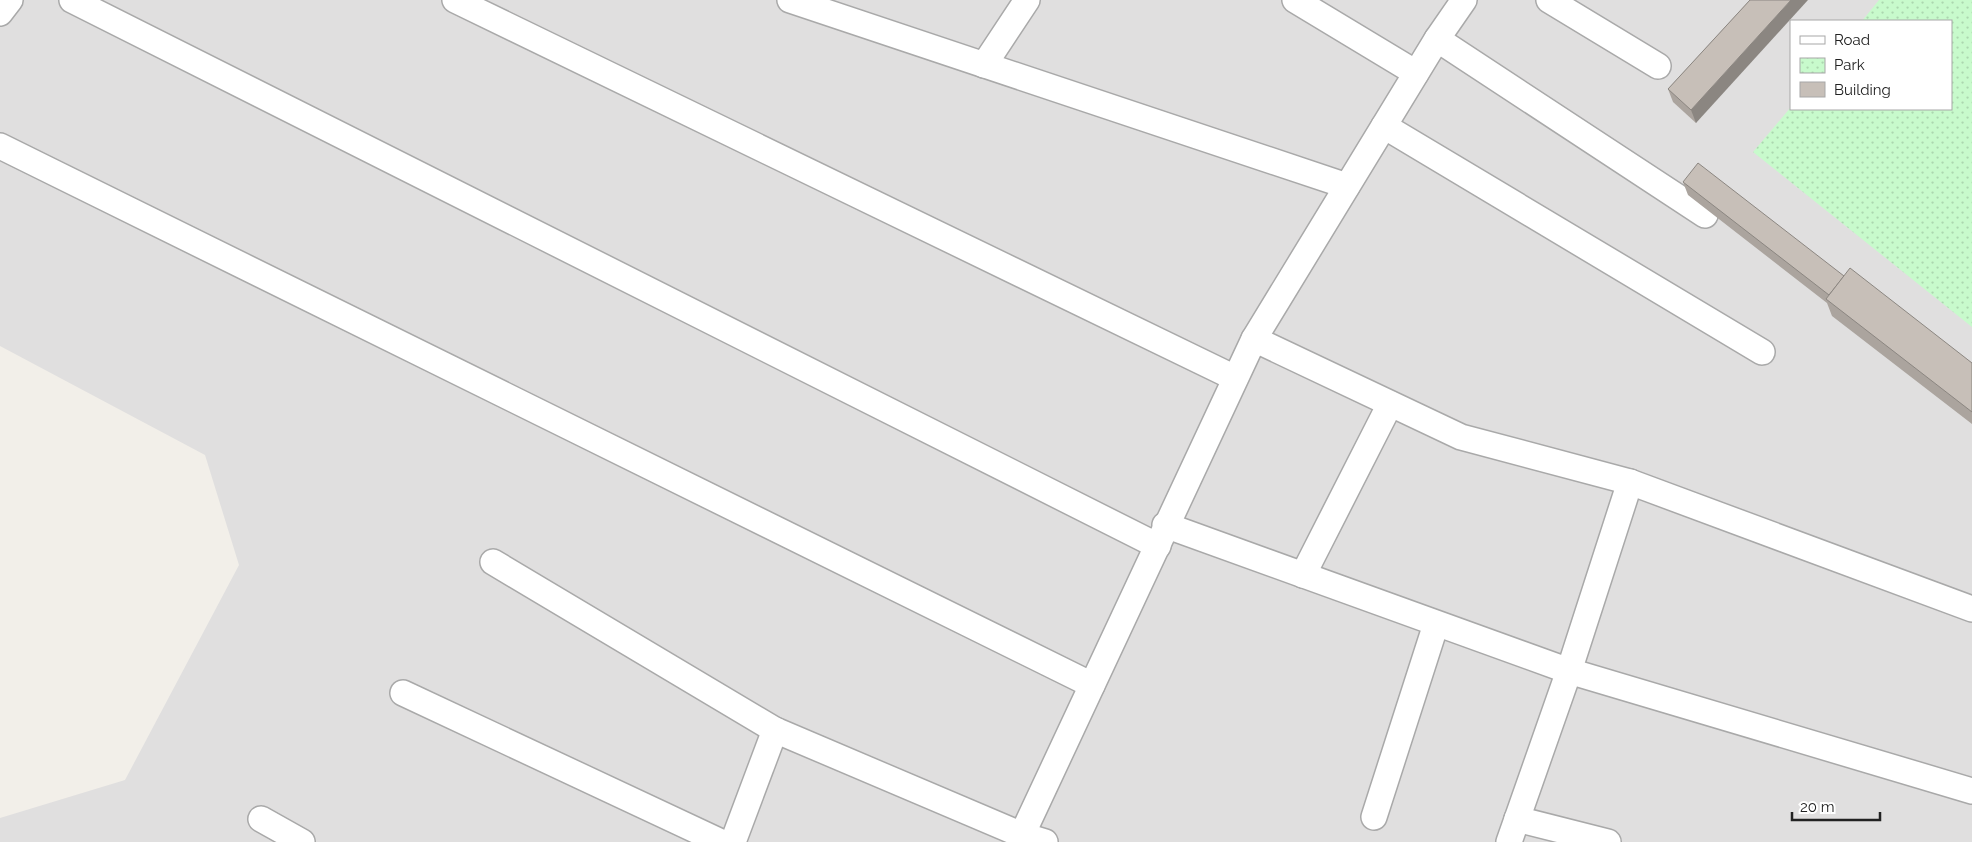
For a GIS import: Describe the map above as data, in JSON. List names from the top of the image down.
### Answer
{
  "legend": ["Road", "Park", "Building"],
  "scale_bar": "20 m"
}
